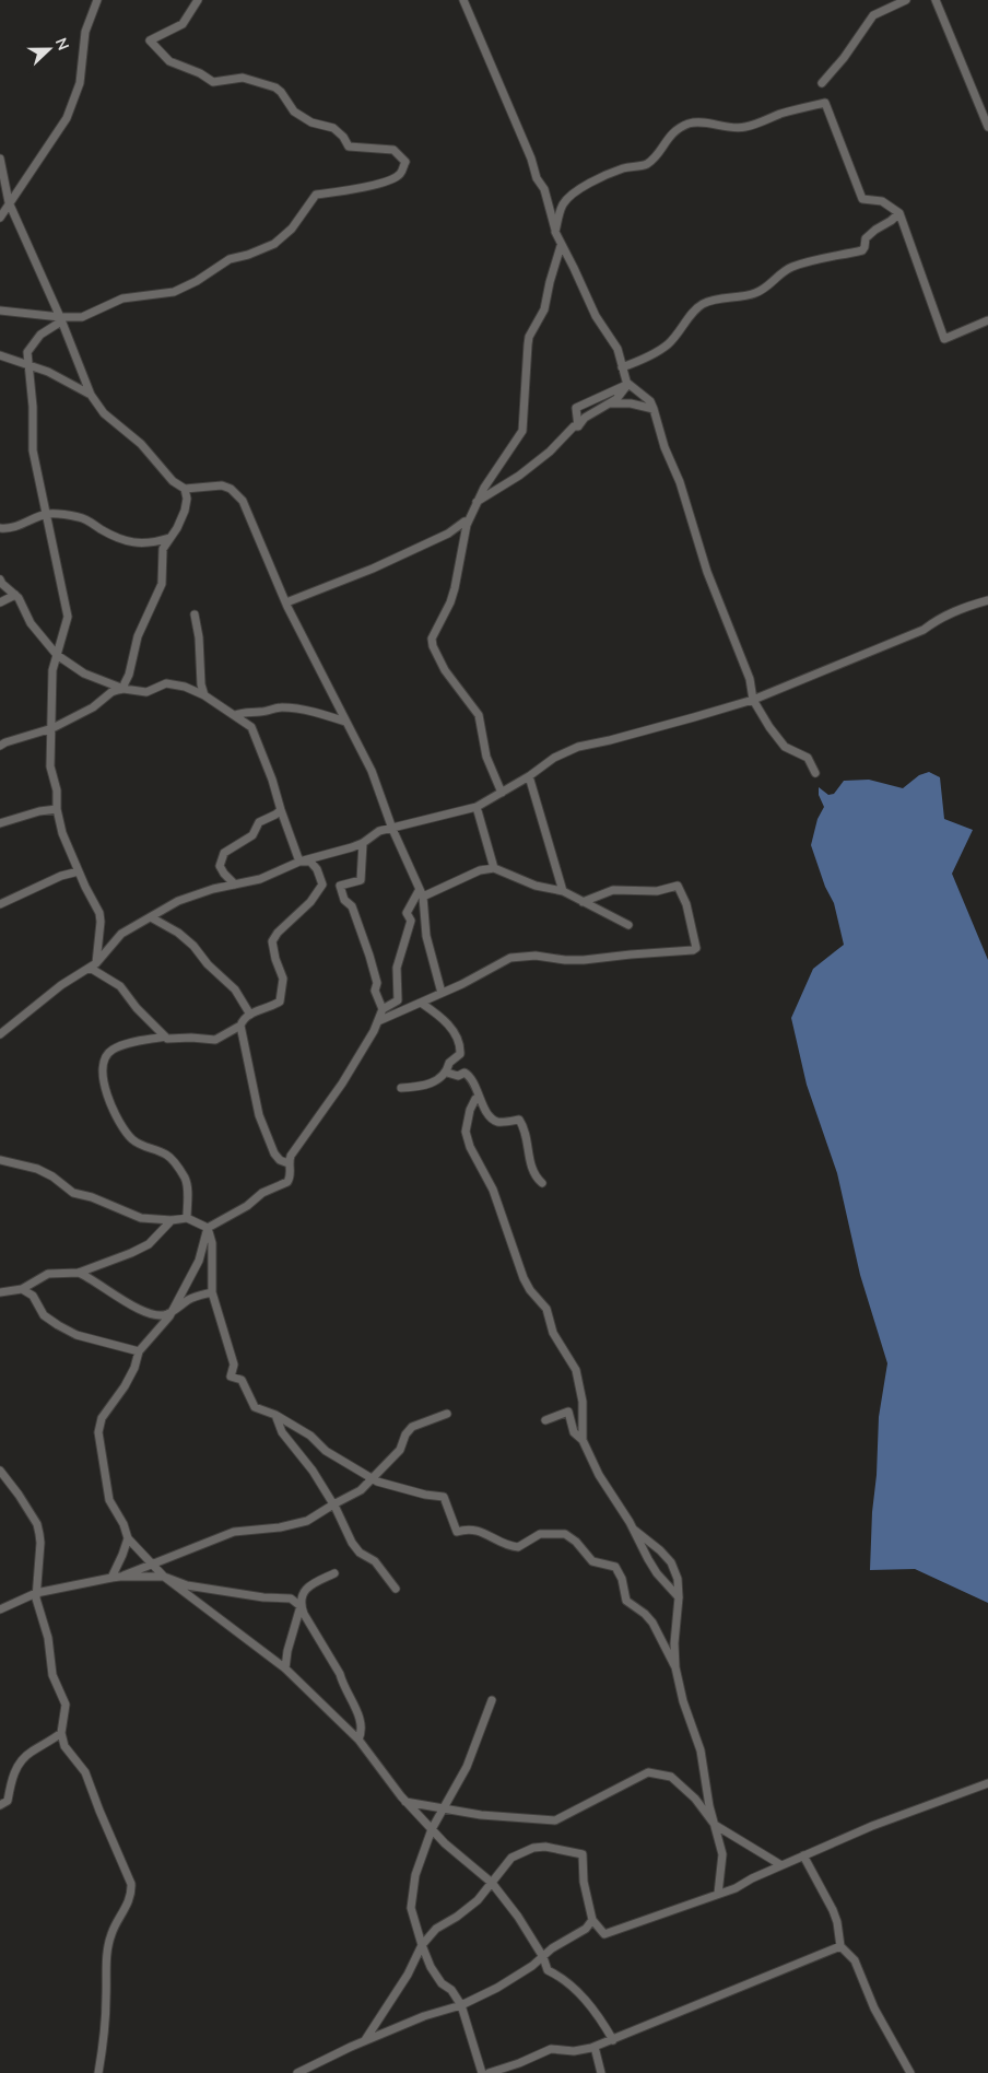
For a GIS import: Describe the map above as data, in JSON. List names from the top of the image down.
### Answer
{
  "north": "right"
}
